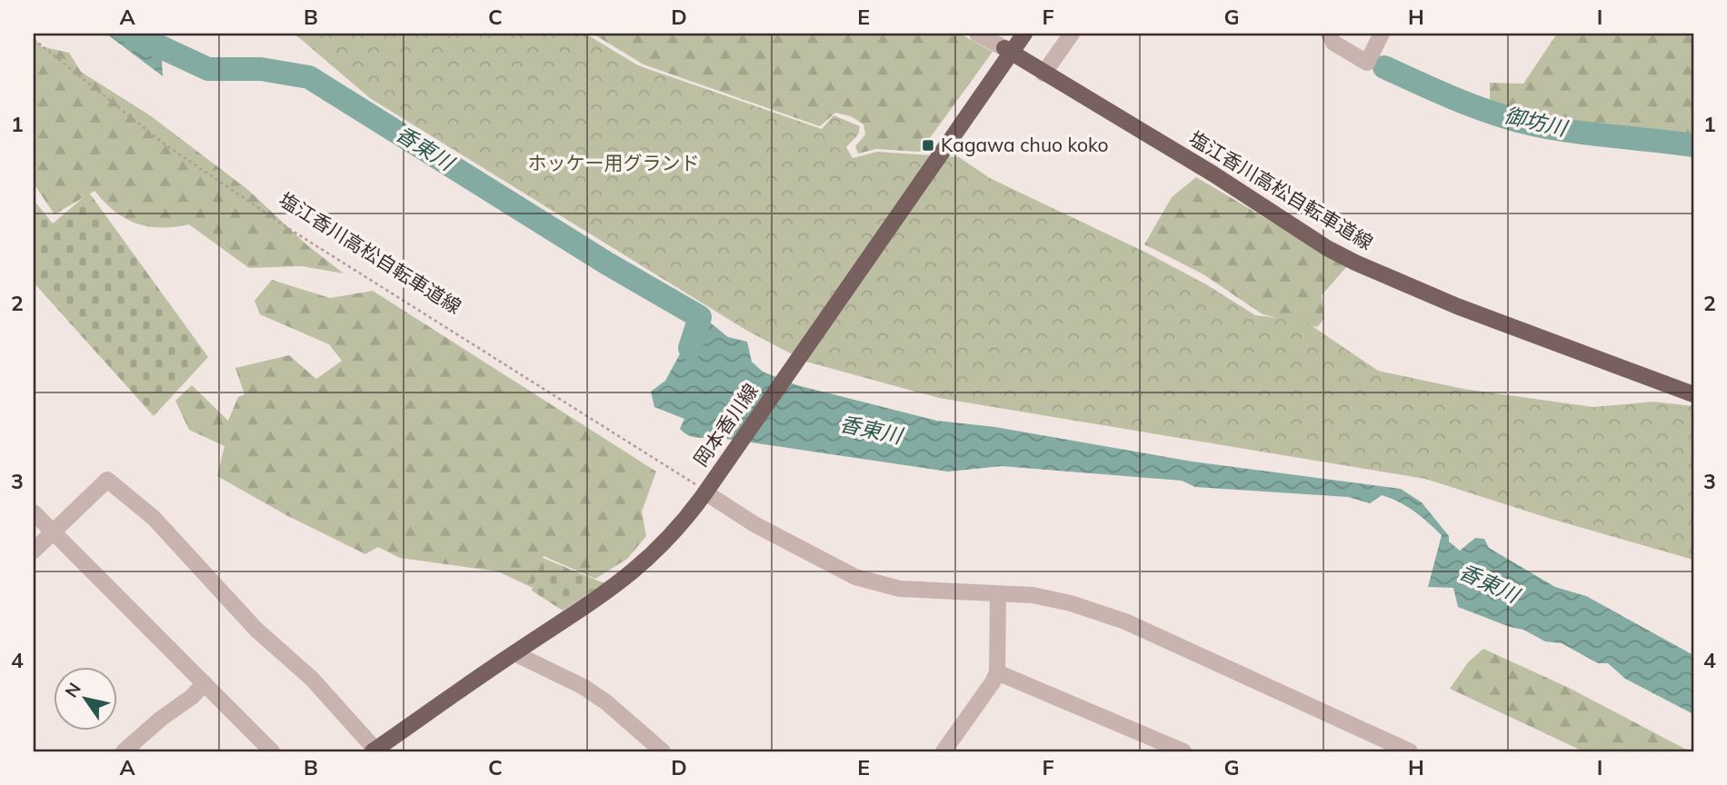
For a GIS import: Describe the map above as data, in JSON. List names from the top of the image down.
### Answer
{
  "streets": {
    "main road": ["塩江香川高松自転車道線", "岡本香川線"]
  },
  "crossings": [
    ["塩江香川高松自転車道線", "岡本香川線"]
  ],
  "water": ["御坊川", "香東川"],
  "parks": ["ホッケー用グランド"],
  "places": {
    "transit": ["Kagawa chuo koko"]
  },
  "north": "top left",
  "grid": {
    "columns": [
      "A",
      "B",
      "C",
      "D",
      "E",
      "F",
      "G",
      "H",
      "I"
    ],
    "rows": [
      "1",
      "2",
      "3",
      "4"
    ]
  }
}
